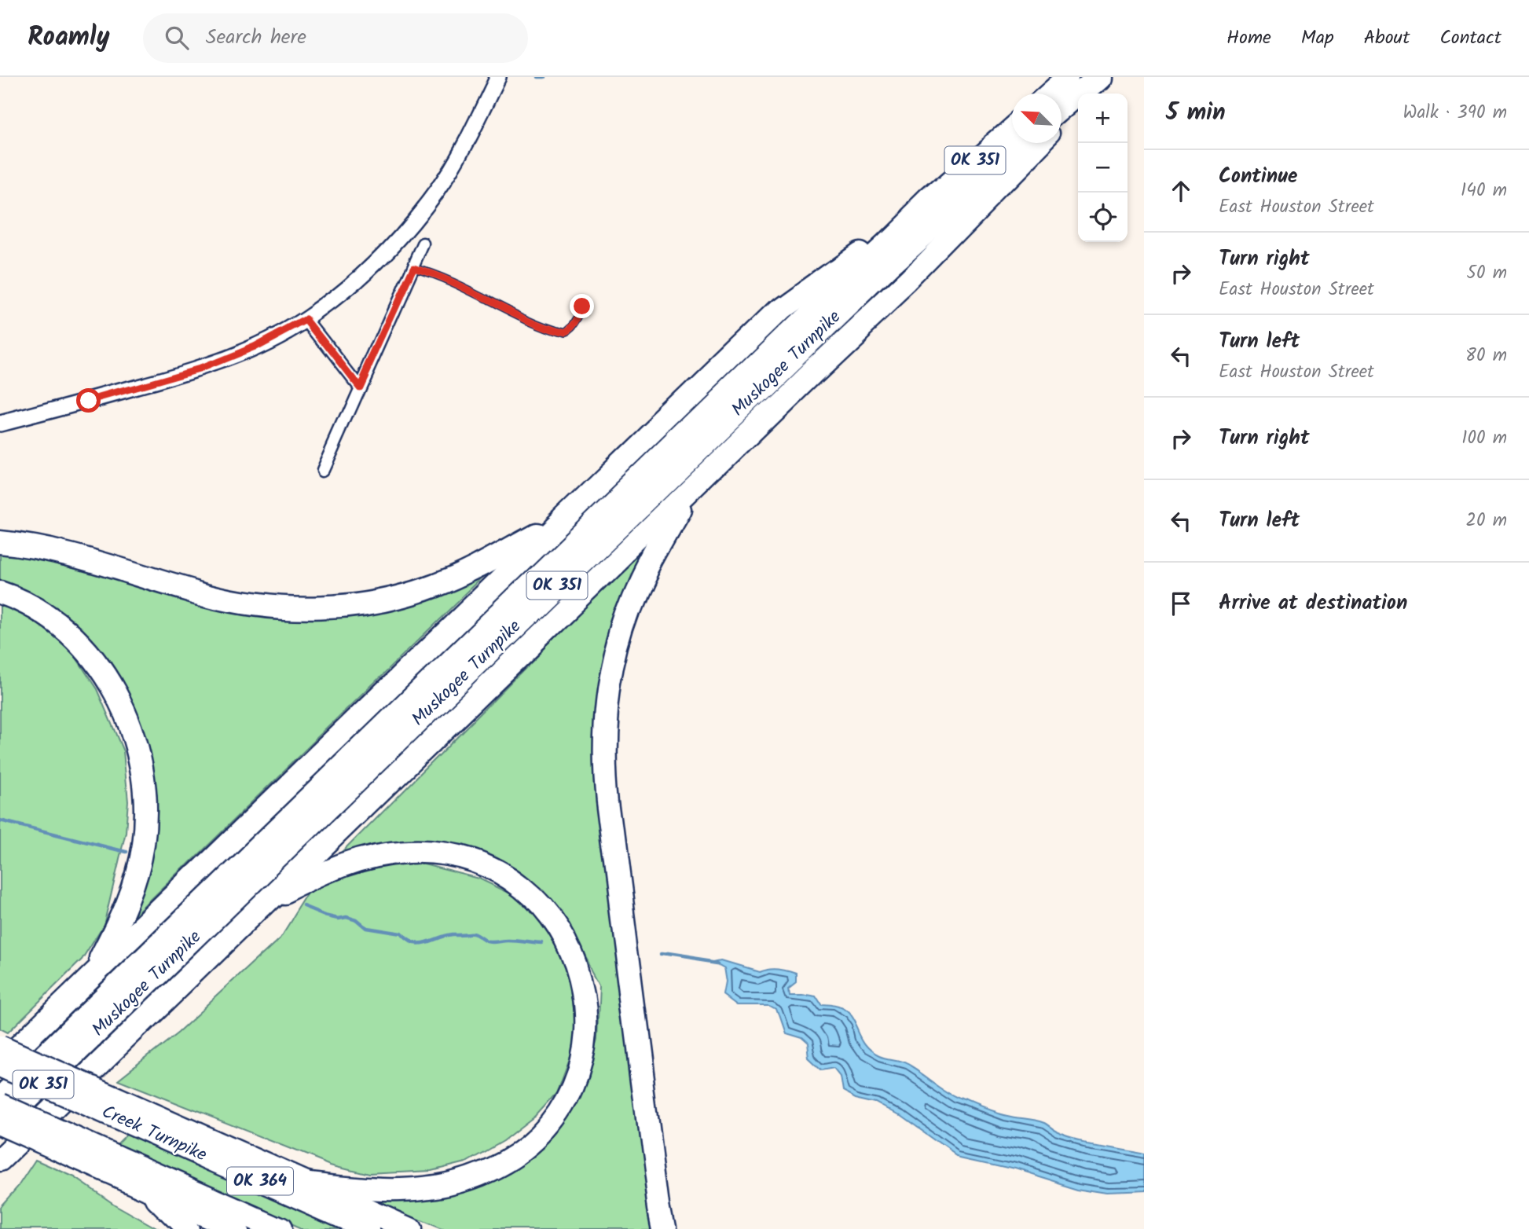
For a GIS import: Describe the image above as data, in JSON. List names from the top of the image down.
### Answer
{
  "streets": {
    "highway": [
      "OK 351",
      "Muskogee Turnpike",
      "Creek Turnpike",
      "OK 364"
    ]
  },
  "north": "top left",
  "page": {
    "header": "Roamly",
    "search": "Search here",
    "nav": [
      "Home",
      "Map",
      "About",
      "Contact"
    ],
    "heading": ["5 min", "Walk · 390 m"],
    "map_buttons": ["+", "−"],
    "list": [
      ["Continue", "East Houston Street", "140 m"],
      ["Turn right", "East Houston Street", "50 m"],
      ["Turn left", "East Houston Street", "80 m"],
      ["Turn right", "100 m"],
      ["Turn left", "20 m"],
      "Arrive at destination"
    ]
  }
}
